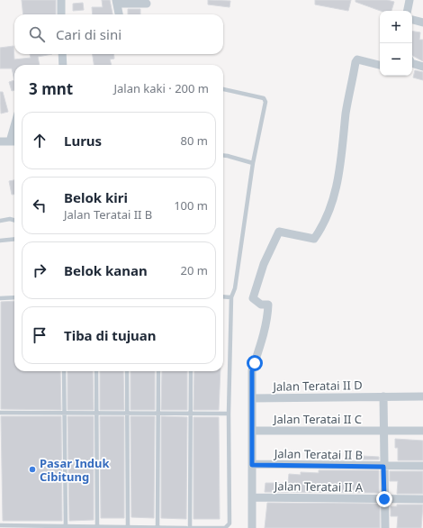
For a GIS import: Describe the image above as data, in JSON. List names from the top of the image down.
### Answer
{
  "streets": {
    "street": [
      "Jalan Teratai II D",
      "Jalan Teratai II C",
      "Jalan Teratai II B",
      "Jalan Teratai II A"
    ]
  },
  "places": ["Pasar Induk Cibitung"],
  "page": {
    "map_buttons": ["+", "−"],
    "search": "Cari di sini",
    "heading": ["3 mnt", "Jalan kaki · 200 m"],
    "list": [
      ["Lurus", "80 m"],
      ["Belok kiri", "Jalan Teratai II B", "100 m"],
      ["Belok kanan", "20 m"],
      "Tiba di tujuan"
    ]
  }
}
